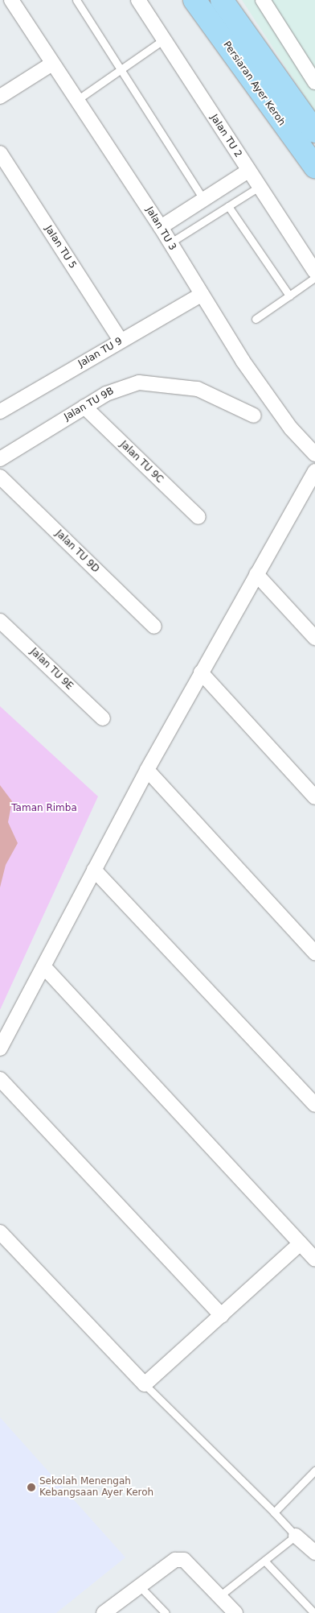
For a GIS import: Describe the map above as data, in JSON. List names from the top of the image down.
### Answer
{
  "streets": {
    "main road": ["Persiaran Ayer Keroh"],
    "street": [
      "Jalan TU 2",
      "Jalan TU 3",
      "Jalan TU 5",
      "Jalan TU 9",
      "Jalan TU 9B",
      "Jalan TU 9C",
      "Jalan TU 9D",
      "Jalan TU 9E"
    ]
  },
  "crossings": [
    ["Jalan TU 3", "Jalan TU 9"],
    ["Jalan TU 5", "Jalan TU 9"],
    ["Jalan TU 9B", "Jalan TU 9C"]
  ],
  "parks": ["Taman Rimba"],
  "places": ["Sekolah Menengah Kebangsaan Ayer Keroh"]
}
